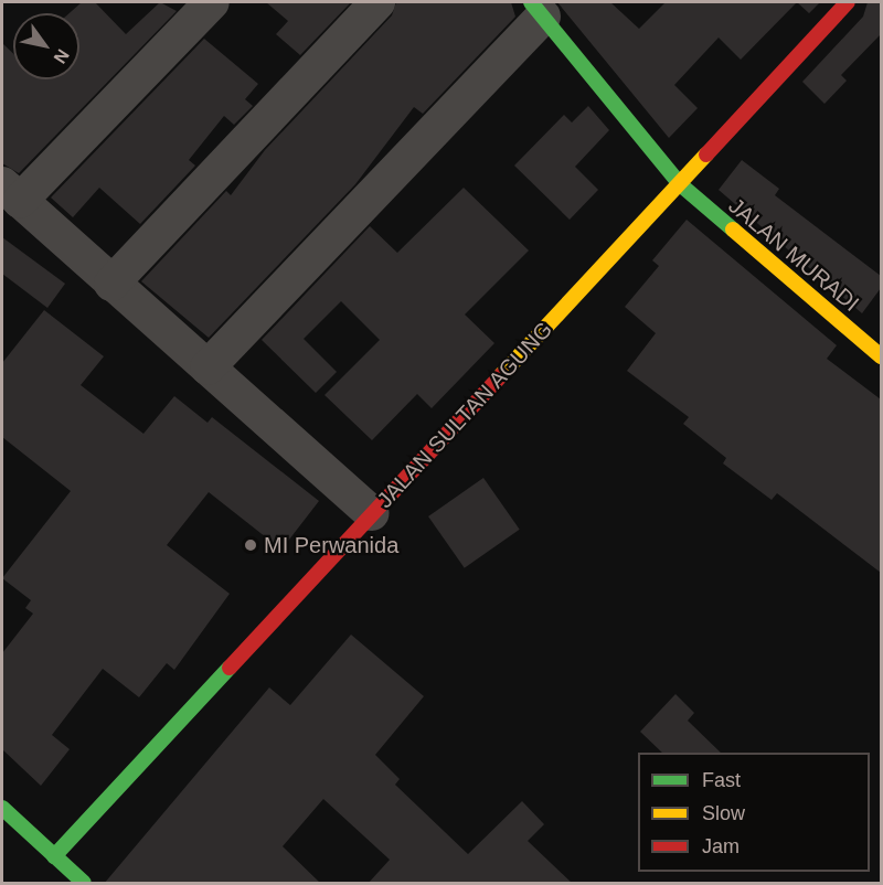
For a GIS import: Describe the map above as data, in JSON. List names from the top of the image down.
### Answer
{
  "streets": {
    "main road": ["JALAN MURADI", "JALAN SULTAN AGUNG"]
  },
  "crossings": [
    ["JALAN MURADI", "JALAN SULTAN AGUNG"]
  ],
  "places": ["MI Perwanida"],
  "legend": ["Fast", "Slow", "Jam"],
  "north": "bottom right"
}
